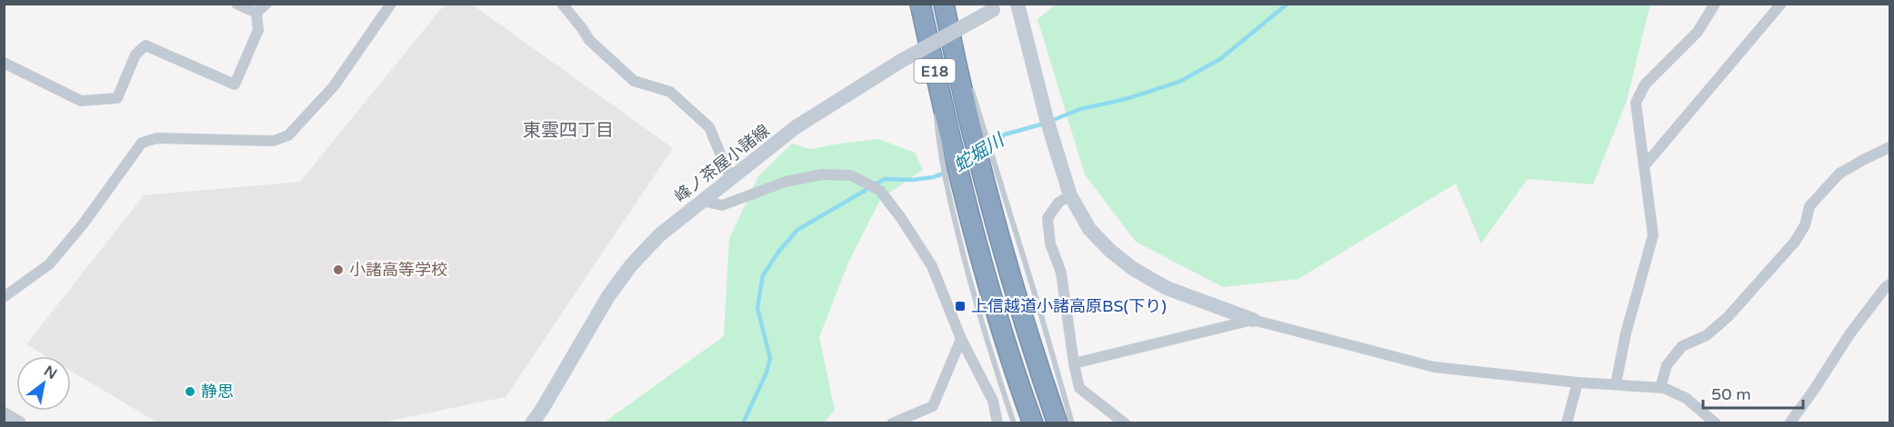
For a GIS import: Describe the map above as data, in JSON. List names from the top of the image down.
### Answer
{
  "streets": {
    "highway": ["E18"],
    "main road": ["峰ノ茶屋小諸線"]
  },
  "districts": ["東雲四丁目"],
  "water": ["蛇堀川"],
  "places": {
    "other": ["小諸高等学校", "静思"],
    "transit": ["上信越道小諸高原BS(下り)"]
  },
  "scale_bar": "50 m",
  "north": "top right"
}
